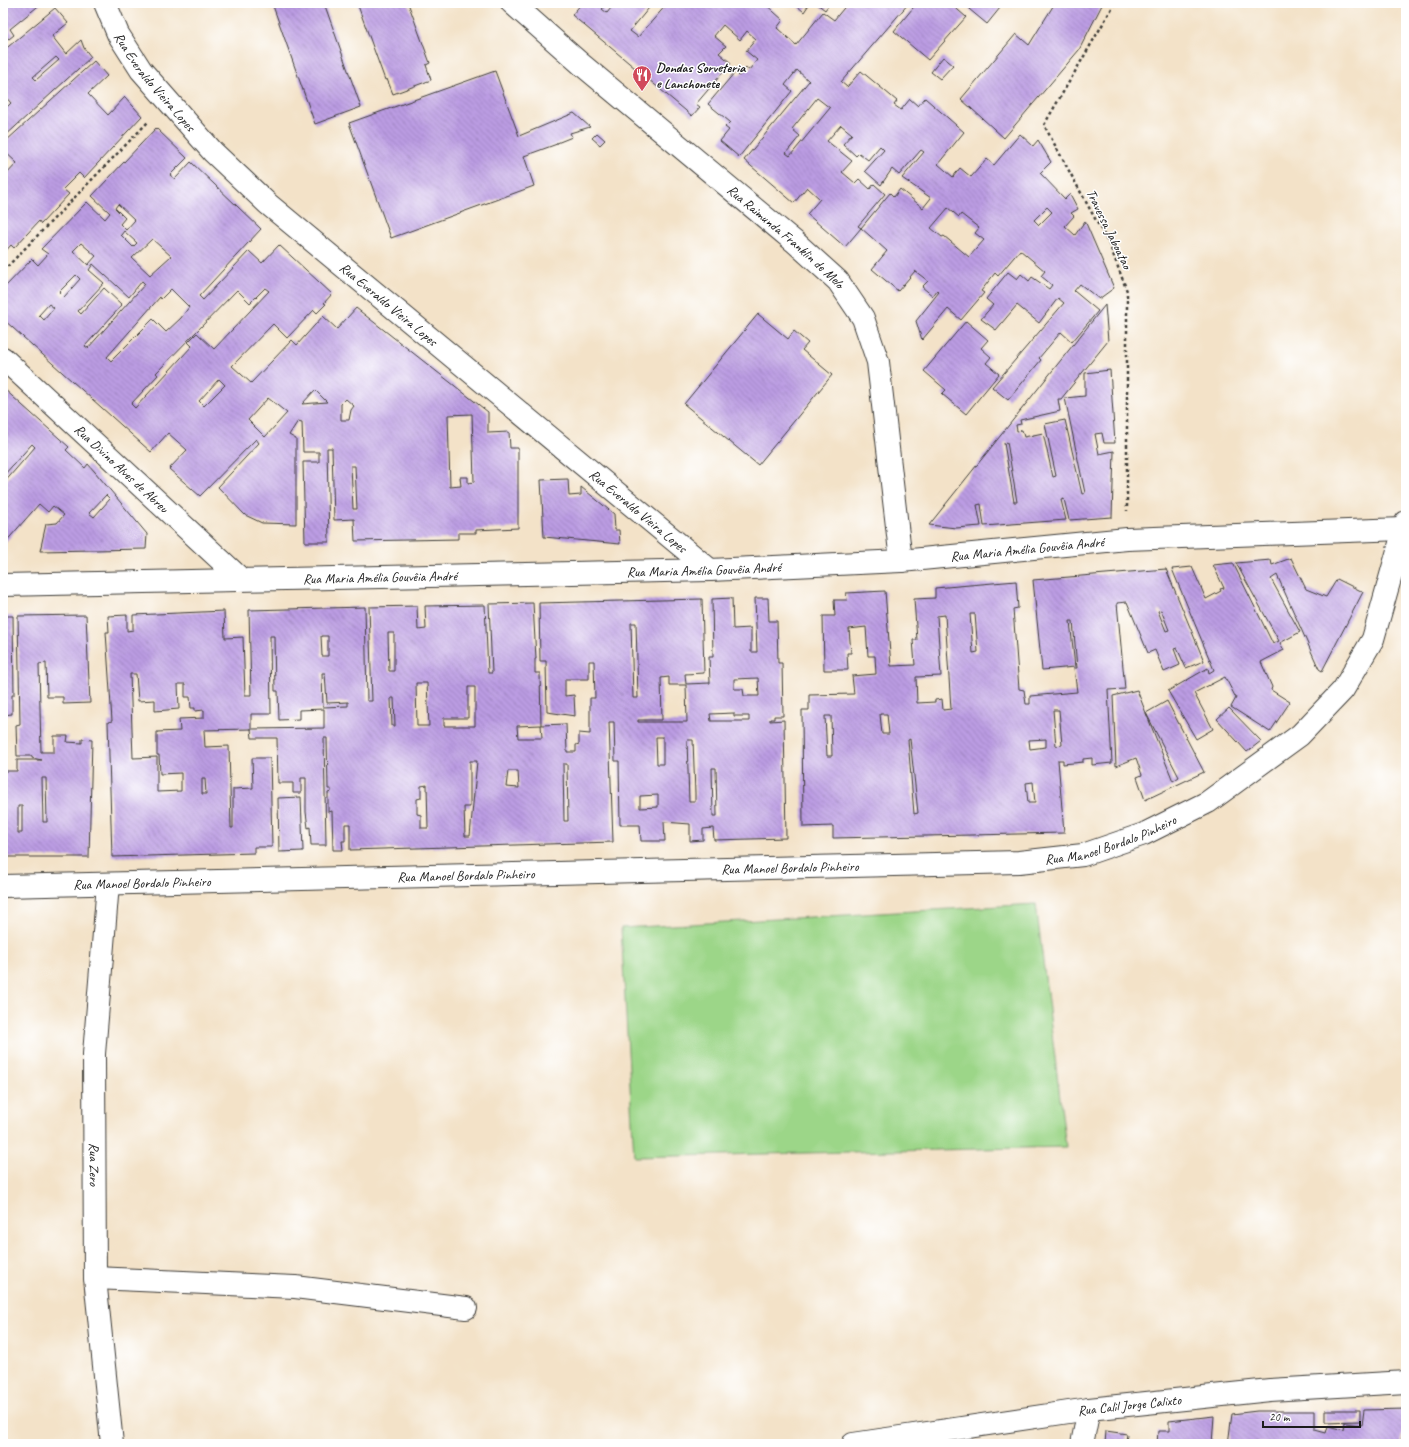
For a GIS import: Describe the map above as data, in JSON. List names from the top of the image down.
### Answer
{
  "streets": {
    "street": [
      "Rua Everaldo Vieira Lopes",
      "Rua Raimunda Franklin de Melo",
      "Rua Divino Alves de Abreu",
      "Rua Maria Amélia Gouvêia André",
      "Rua Manoel Bordalo Pinheiro",
      "Rua Zero",
      "Rua Calil Jorge Calixto"
    ],
    "path": ["Travessa Jaboatao"]
  },
  "crossings": [
    ["Rua Everaldo Vieira Lopes", "Rua Maria Amélia Gouvêia André"],
    ["Travessa Jaboatao", "Rua Maria Amélia Gouvêia André"],
    ["Rua Raimunda Franklin de Melo", "Rua Maria Amélia Gouvêia André"],
    ["Rua Divino Alves de Abreu", "Rua Maria Amélia Gouvêia André"],
    ["Rua Maria Amélia Gouvêia André", "Rua Manoel Bordalo Pinheiro"],
    ["Rua Manoel Bordalo Pinheiro", "Rua Zero"]
  ],
  "places": {
    "restaurant": ["Dondas Sorveteria e Lanchonete"]
  },
  "scale_bar": "20 m"
}
